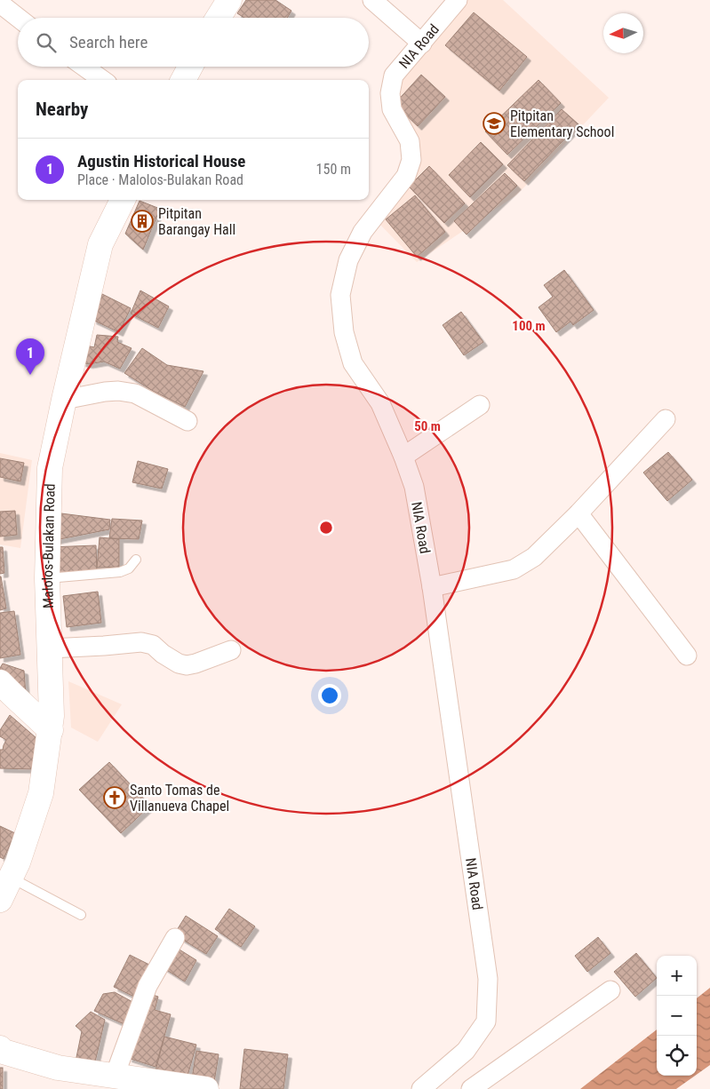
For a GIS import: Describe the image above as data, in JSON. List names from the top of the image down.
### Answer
{
  "streets": {
    "main road": ["Malolos-Bulakan Road"],
    "street": ["NIA Road"]
  },
  "places": {
    "school or university": ["Pitpitan Elementary School"],
    "building": ["Pitpitan Barangay Hall"],
    "church": ["Santo Tomas de Villanueva Chapel"]
  },
  "north": "left",
  "page": {
    "search": "Search here",
    "heading": "Nearby",
    "list": [
      {
        "mark": "1",
        "name": "Agustin Historical House",
        "note": "Place · Malolos-Bulakan Road",
        "value": "150 m"
      }
    ],
    "pins": "1",
    "map_buttons": ["+", "−"]
  },
  "rings": ["100 m", "50 m"]
}
